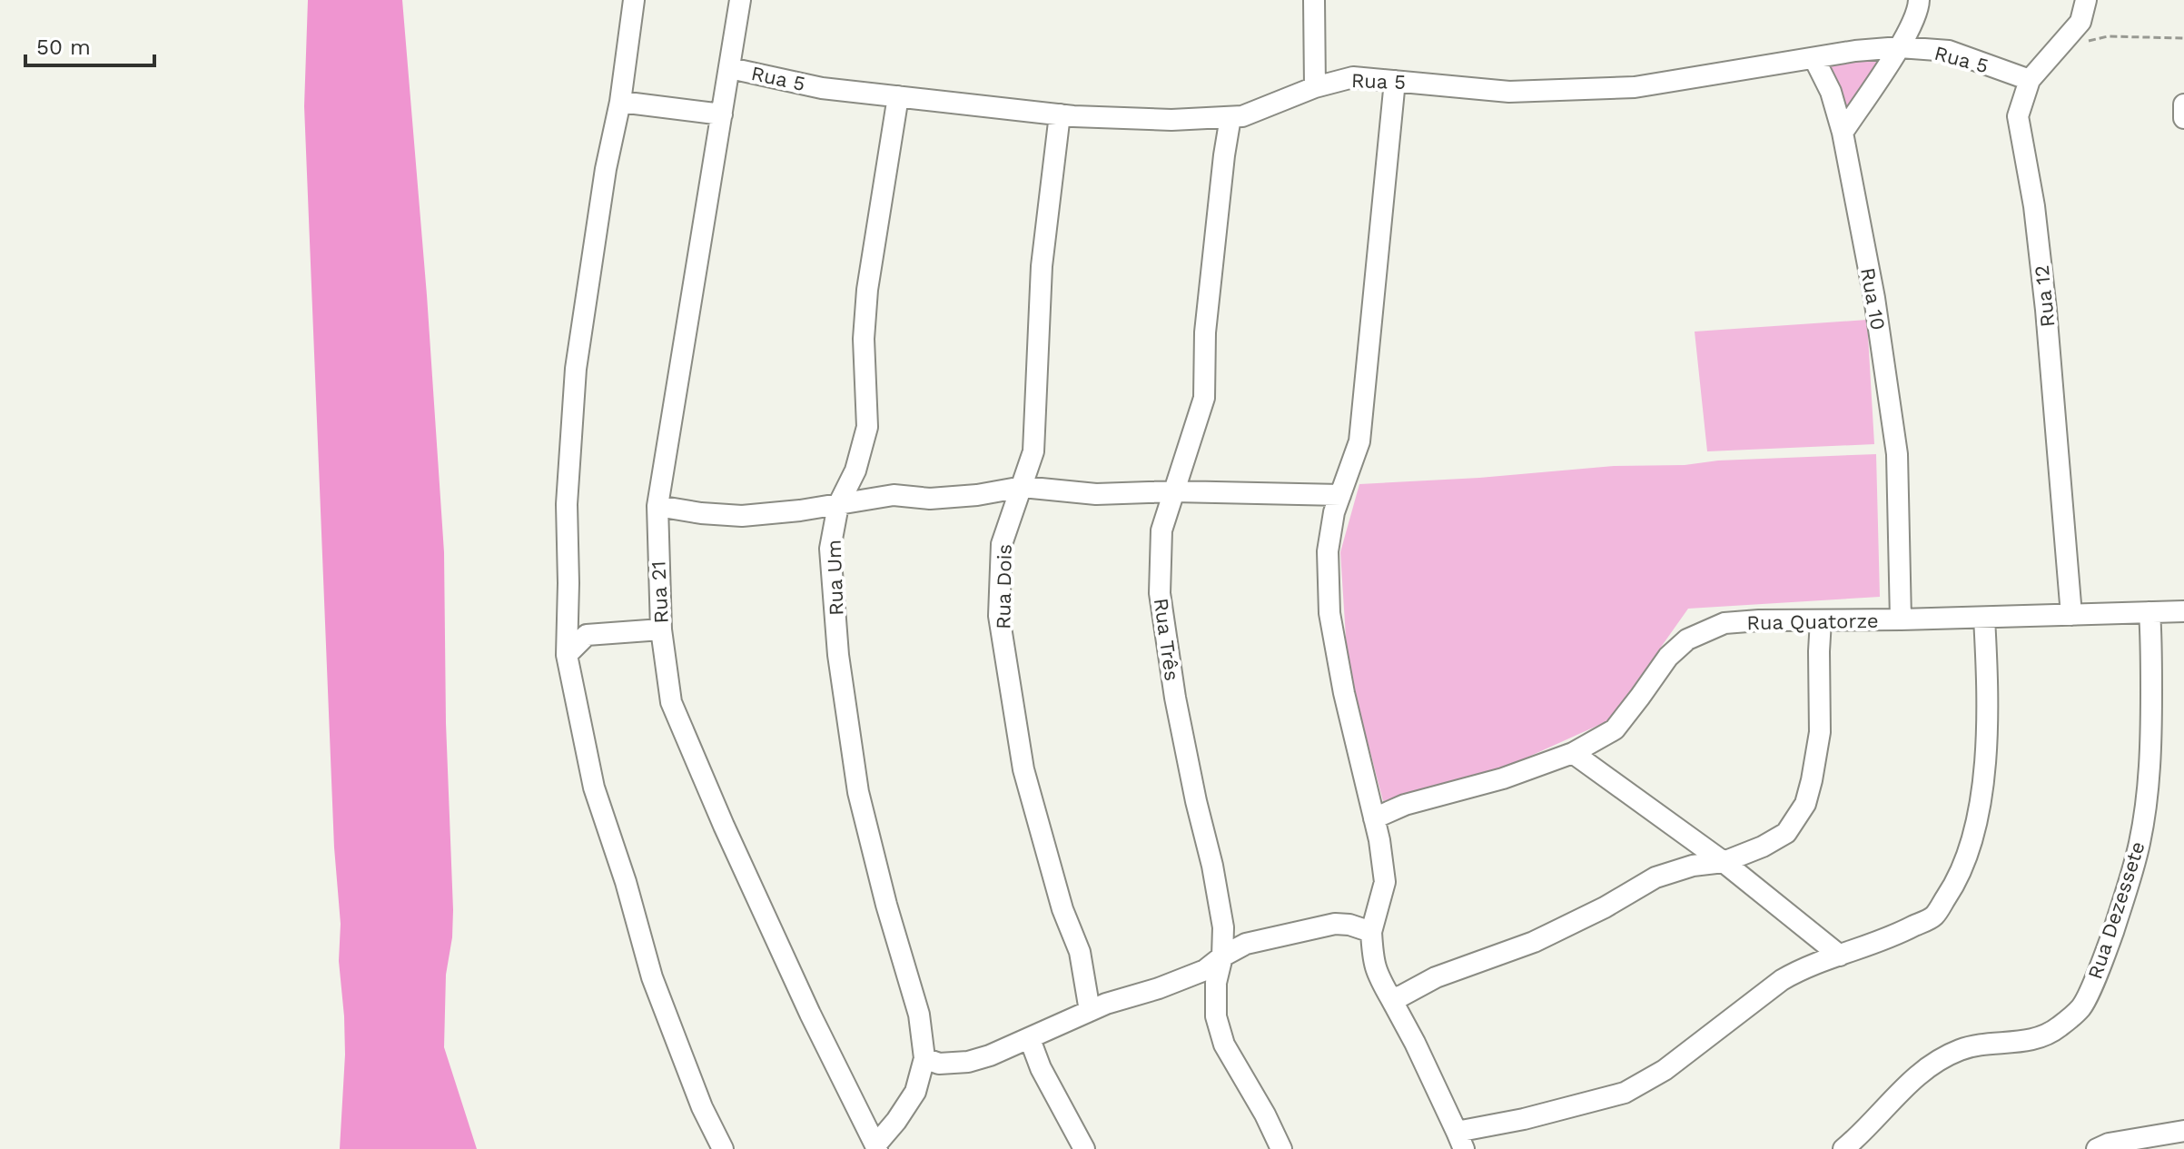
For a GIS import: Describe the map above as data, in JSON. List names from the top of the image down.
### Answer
{
  "streets": {
    "street": [
      "Rua 5",
      "Rua 12",
      "Rua 10",
      "Rua Um",
      "Rua Dois",
      "Rua 21",
      "Rua Quatorze",
      "Rua Três",
      "Rua Dezessete"
    ]
  },
  "crossings": [
    ["Rua 5", "Rua 12"],
    ["Rua 5", "Rua 10"],
    ["Rua 5", "Rua Um"],
    ["Rua 5", "Rua Dois"],
    ["Rua 5", "Rua 21"],
    ["Rua 5", "Rua Três"],
    ["Rua 12", "Rua Quatorze"],
    ["Rua 10", "Rua Quatorze"],
    ["Rua Quatorze", "Rua Dezessete"]
  ],
  "scale_bar": "50 m"
}
